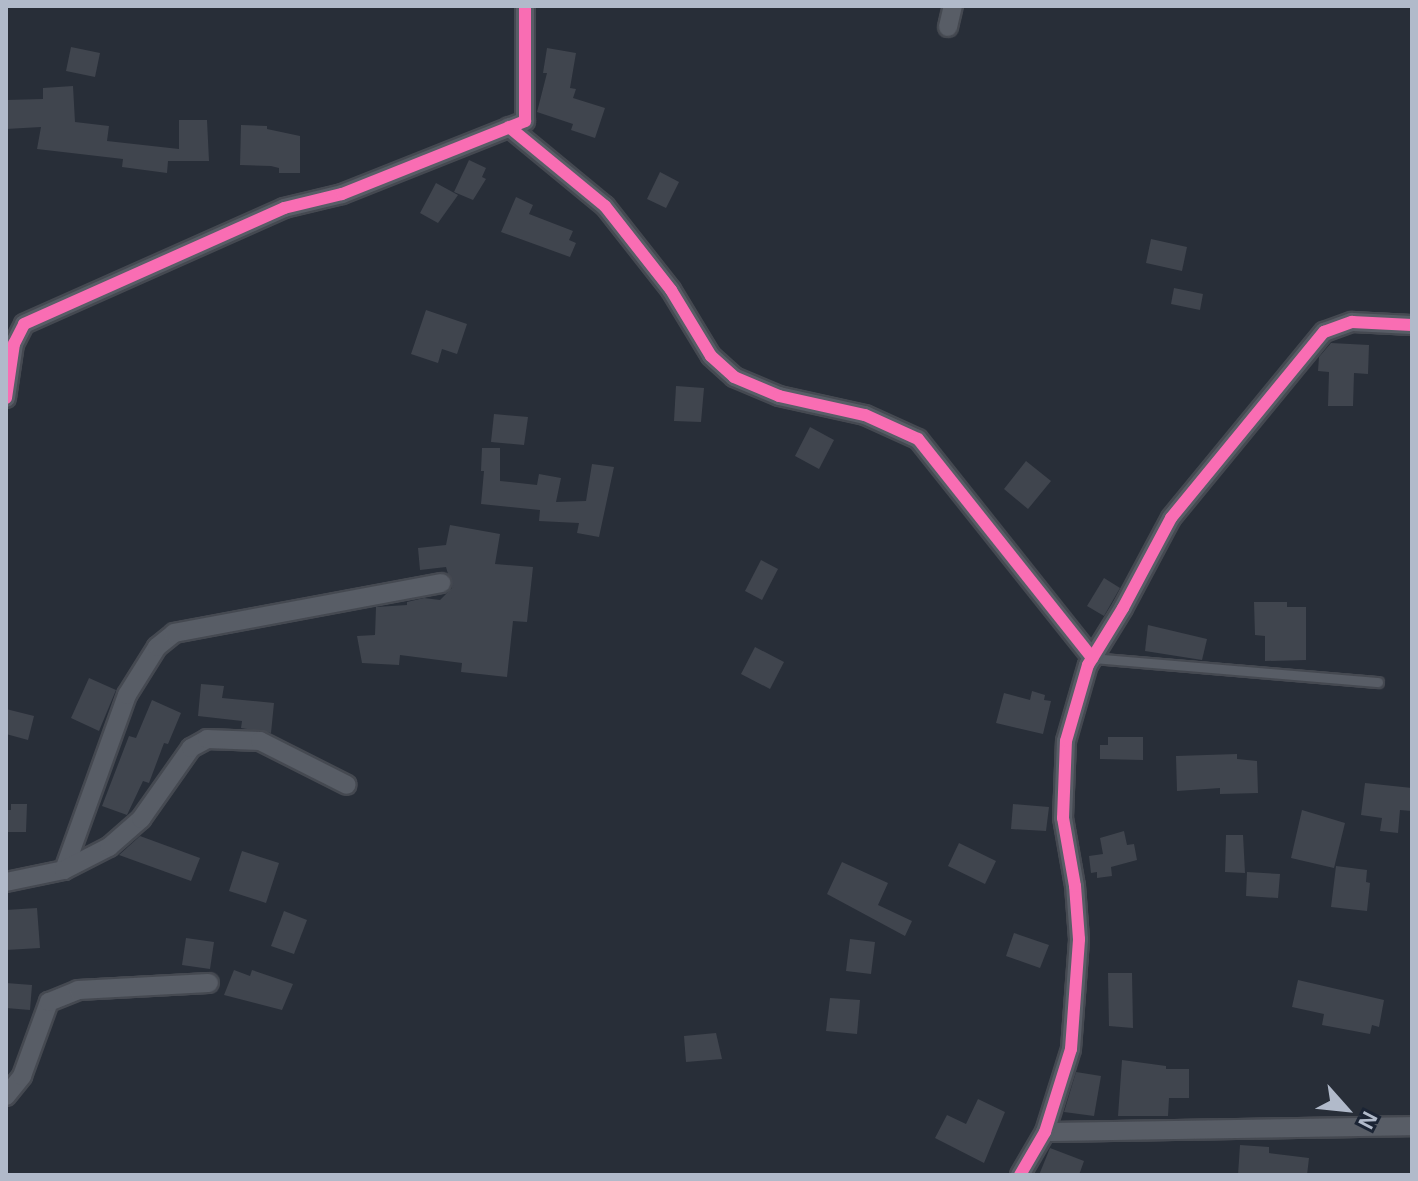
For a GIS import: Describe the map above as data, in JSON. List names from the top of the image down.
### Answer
{
  "north": "bottom right"
}
